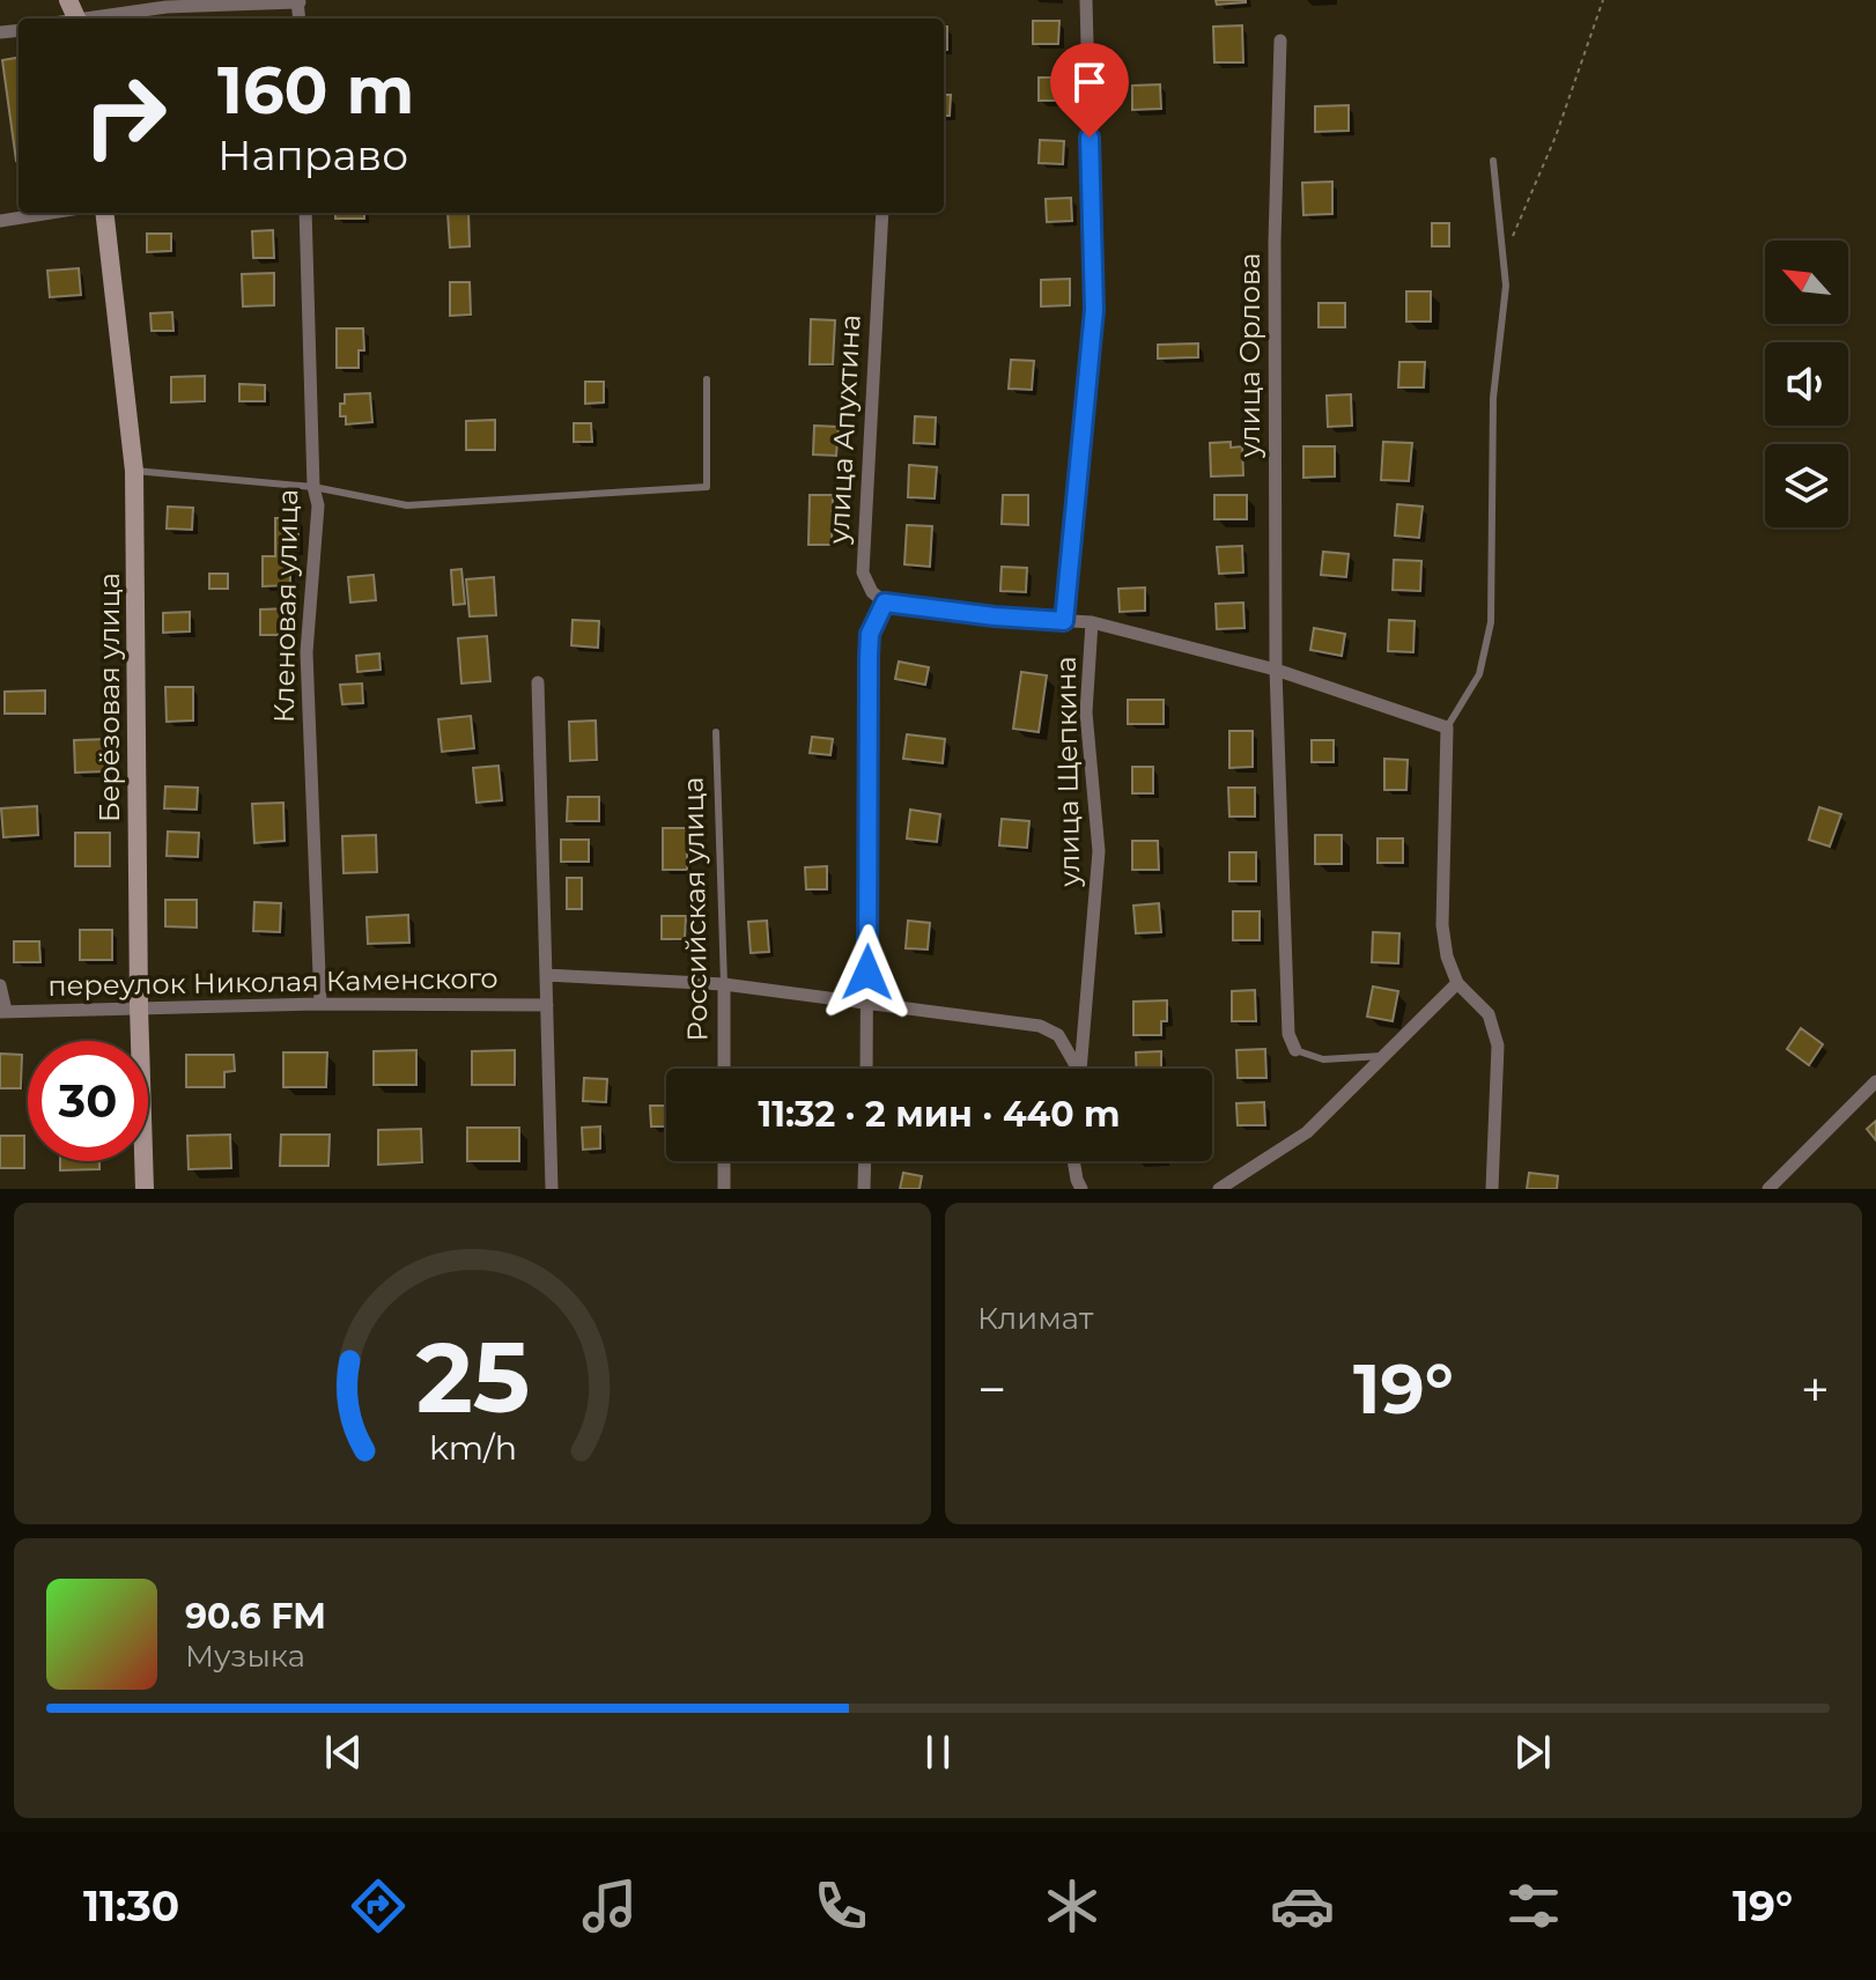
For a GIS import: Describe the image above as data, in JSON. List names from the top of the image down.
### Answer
{
  "streets": {
    "main road": ["Берёзовая улица"],
    "street": [
      "улица Орлова",
      "улица Апухтина",
      "Кленовая улица",
      "улица Щепкина",
      "Российская улица",
      "переулок Николая Каменского"
    ]
  },
  "crossings": [
    ["Кленовая улица", "переулок Николая Каменского"],
    ["Берёзовая улица", "переулок Николая Каменского"]
  ],
  "north": "top left",
  "page": {
    "turn": ["160 m", "Направо"],
    "limit": "30",
    "trip": "11:32 · 2 мин · 440 m",
    "tile": "Климат",
    "heat": ["−", "19°", "+"],
    "song": ["90.6 FM", "Музыка"],
    "tabs": ["11:30", "19°"],
    "gauge": ["25", "km/h"]
  }
}
